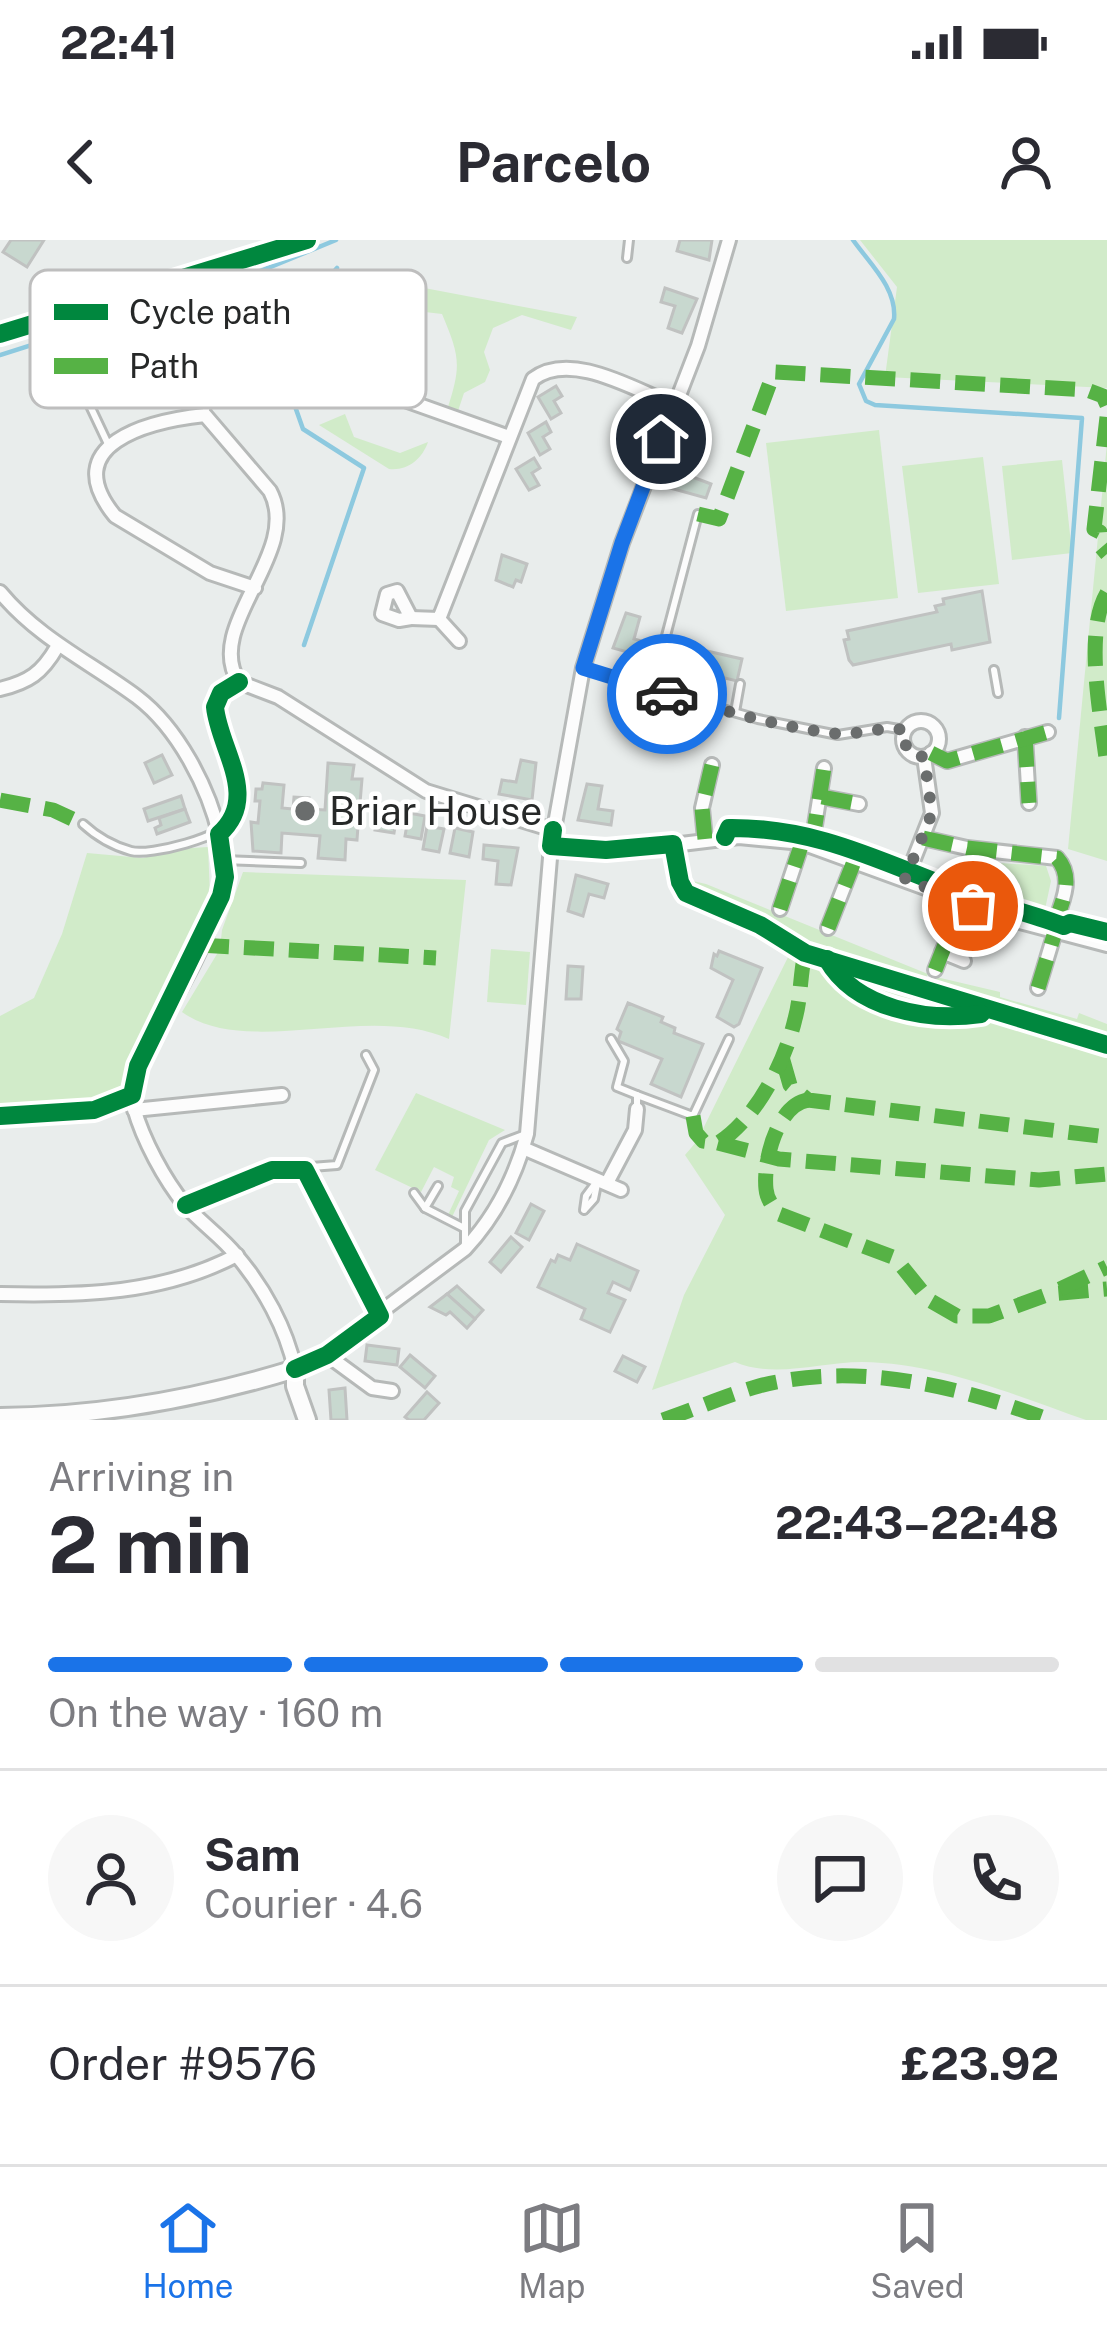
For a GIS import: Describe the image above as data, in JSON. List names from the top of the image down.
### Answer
{
  "places": ["Briar House"],
  "legend": ["Cycle path", "Path"],
  "page": {
    "status": "22:41",
    "header": "Parcelo",
    "heading": ["2 min", "Arriving in", "22:43–22:48"],
    "panel": [
      "Sam",
      "Courier · 4.6",
      "Order #9576",
      "£23.92"
    ],
    "bar": "On the way · 160 m",
    "tabs": ["Home", "Map", "Saved"]
  }
}
